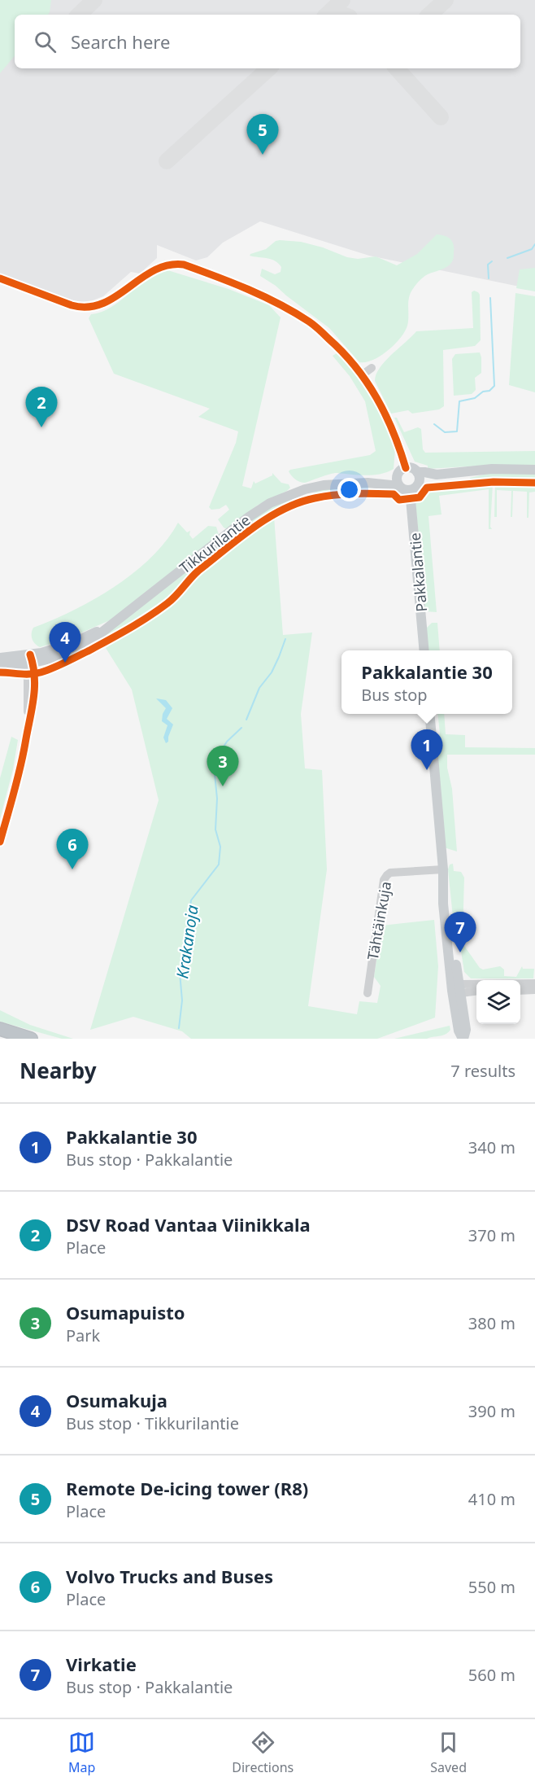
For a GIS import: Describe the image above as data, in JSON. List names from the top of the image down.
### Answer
{
  "streets": {
    "main road": ["Tikkurilantie", "Pakkalantie"],
    "street": ["Tähtäinkuja"]
  },
  "crossings": [
    ["Tikkurilantie", "Pakkalantie"]
  ],
  "water": ["Krakanoja"],
  "page": {
    "search": "Search here",
    "pins": [
      "5",
      "2",
      "4",
      "1",
      "3",
      "6",
      "7"
    ],
    "popup": ["Pakkalantie 30", "Bus stop"],
    "heading": ["Nearby", "7 results"],
    "list": [
      {
        "mark": "1",
        "name": "Pakkalantie 30",
        "note": "Bus stop · Pakkalantie",
        "value": "340 m"
      },
      {
        "mark": "2",
        "name": "DSV Road Vantaa Viinikkala",
        "note": "Place",
        "value": "370 m"
      },
      {
        "mark": "3",
        "name": "Osumapuisto",
        "note": "Park",
        "value": "380 m"
      },
      {
        "mark": "4",
        "name": "Osumakuja",
        "note": "Bus stop · Tikkurilantie",
        "value": "390 m"
      },
      {
        "mark": "5",
        "name": "Remote De-icing tower (R8)",
        "note": "Place",
        "value": "410 m"
      },
      {
        "mark": "6",
        "name": "Volvo Trucks and Buses",
        "note": "Place",
        "value": "550 m"
      },
      {
        "mark": "7",
        "name": "Virkatie",
        "note": "Bus stop · Pakkalantie",
        "value": "560 m"
      }
    ],
    "nav": ["Map", "Directions", "Saved"]
  }
}
